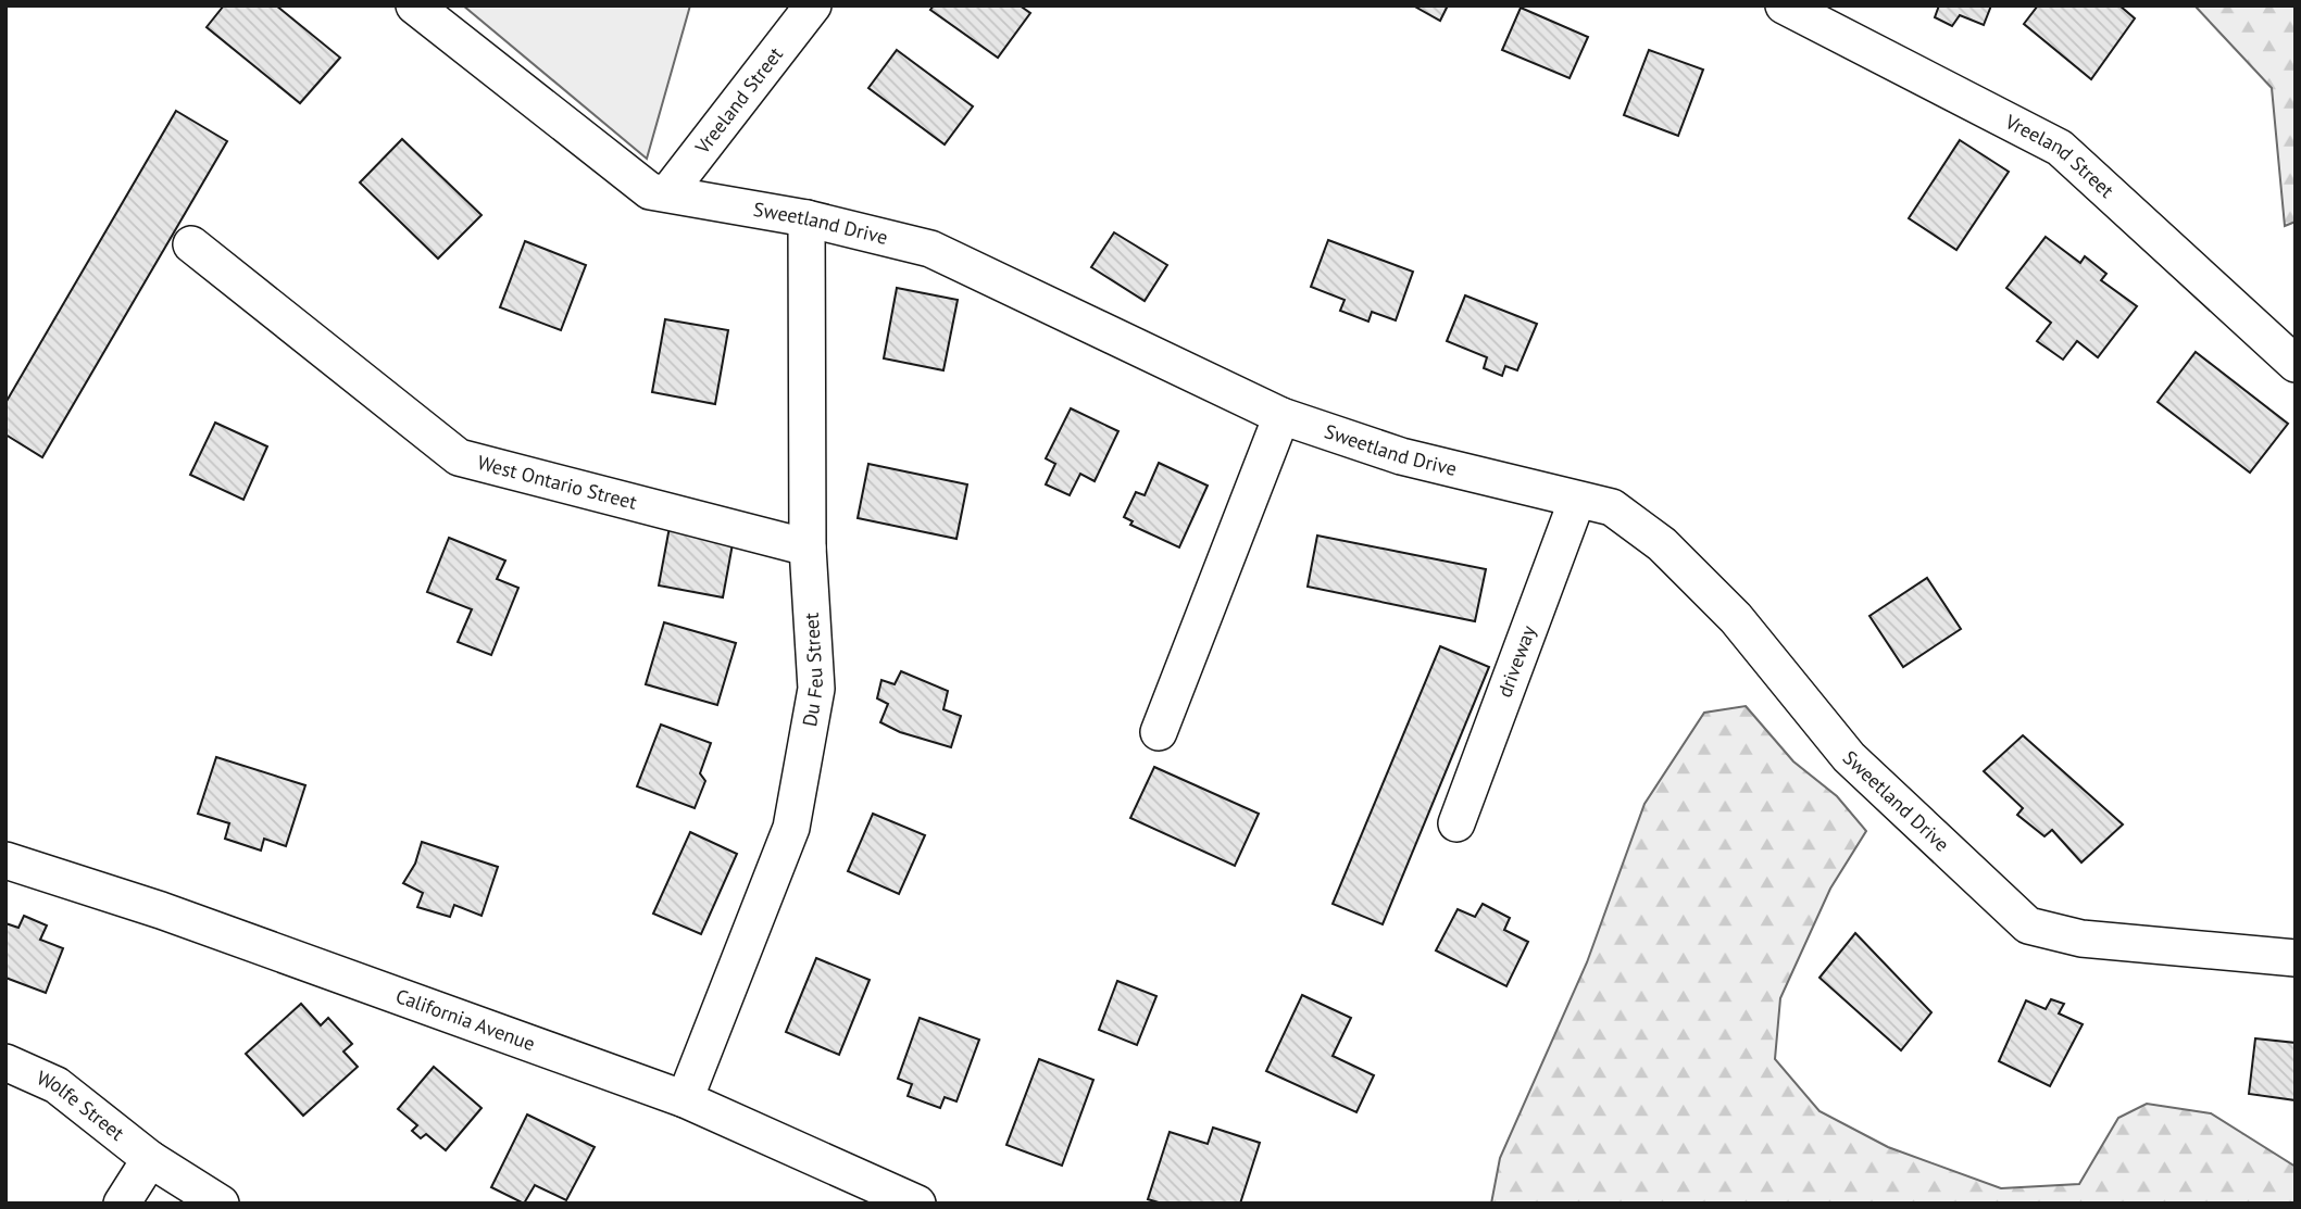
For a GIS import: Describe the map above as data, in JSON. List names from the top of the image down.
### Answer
{
  "streets": {
    "street": [
      "Vreeland Street",
      "Sweetland Drive",
      "West Ontario Street",
      "driveway",
      "Du Feu Street",
      "California Avenue",
      "Wolfe Street"
    ]
  },
  "crossings": [
    ["Vreeland Street", "Sweetland Drive"],
    ["Sweetland Drive", "driveway"],
    ["Sweetland Drive", "Du Feu Street"],
    ["West Ontario Street", "Du Feu Street"],
    ["Du Feu Street", "California Avenue"]
  ]
}
